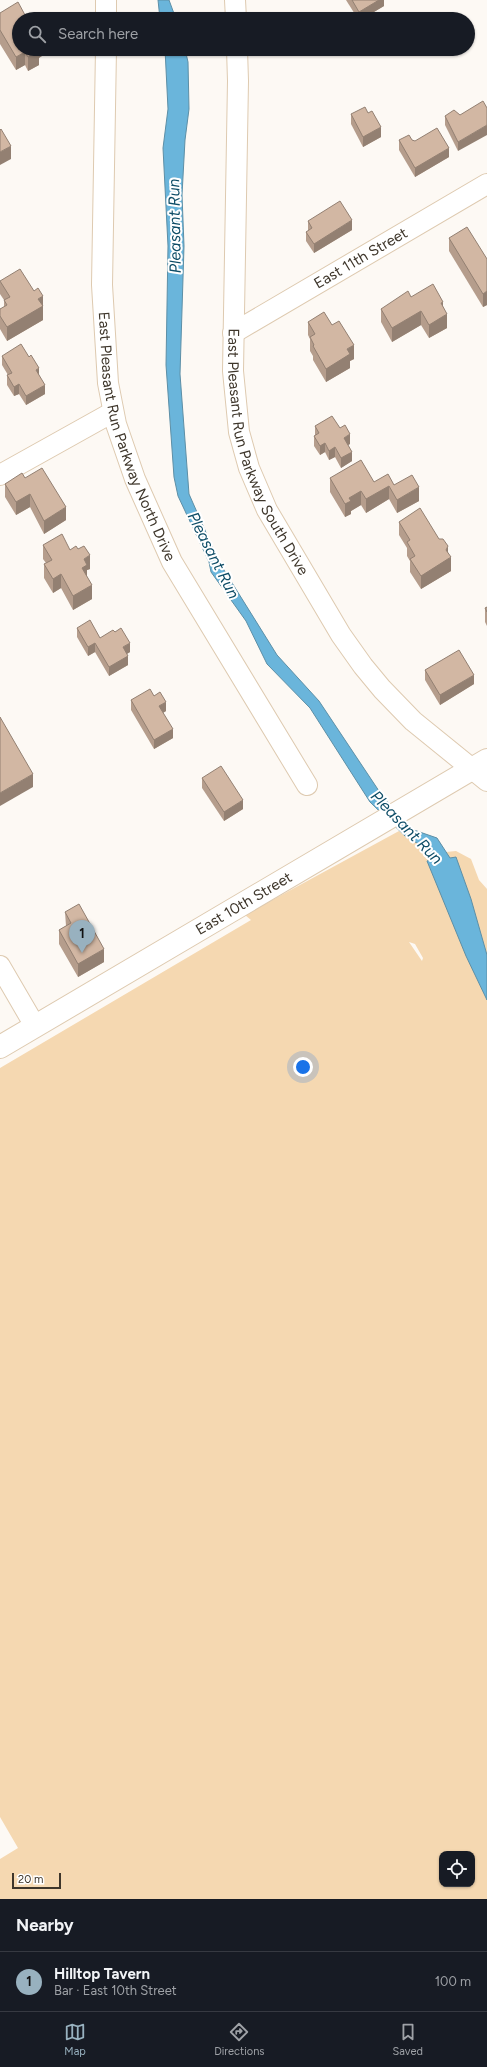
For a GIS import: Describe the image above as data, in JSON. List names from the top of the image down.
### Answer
{
  "streets": {
    "main road": ["East 10th Street"],
    "street": ["East 11th Street", "East Pleasant Run Parkway North Drive", "East Pleasant Run Parkway South Drive"]
  },
  "crossings": [
    ["East 11th Street", "East Pleasant Run Parkway South Drive"],
    ["East Pleasant Run Parkway South Drive", "East 10th Street"]
  ],
  "water": ["Pleasant Run"],
  "scale_bar": "20 m",
  "page": {
    "search": "Search here",
    "pins": "1",
    "scale": "20 m",
    "heading": "Nearby",
    "list": [
      {
        "mark": "1",
        "name": "Hilltop Tavern",
        "note": "Bar · East 10th Street",
        "value": "100 m"
      }
    ],
    "nav": ["Map", "Directions", "Saved"]
  }
}
